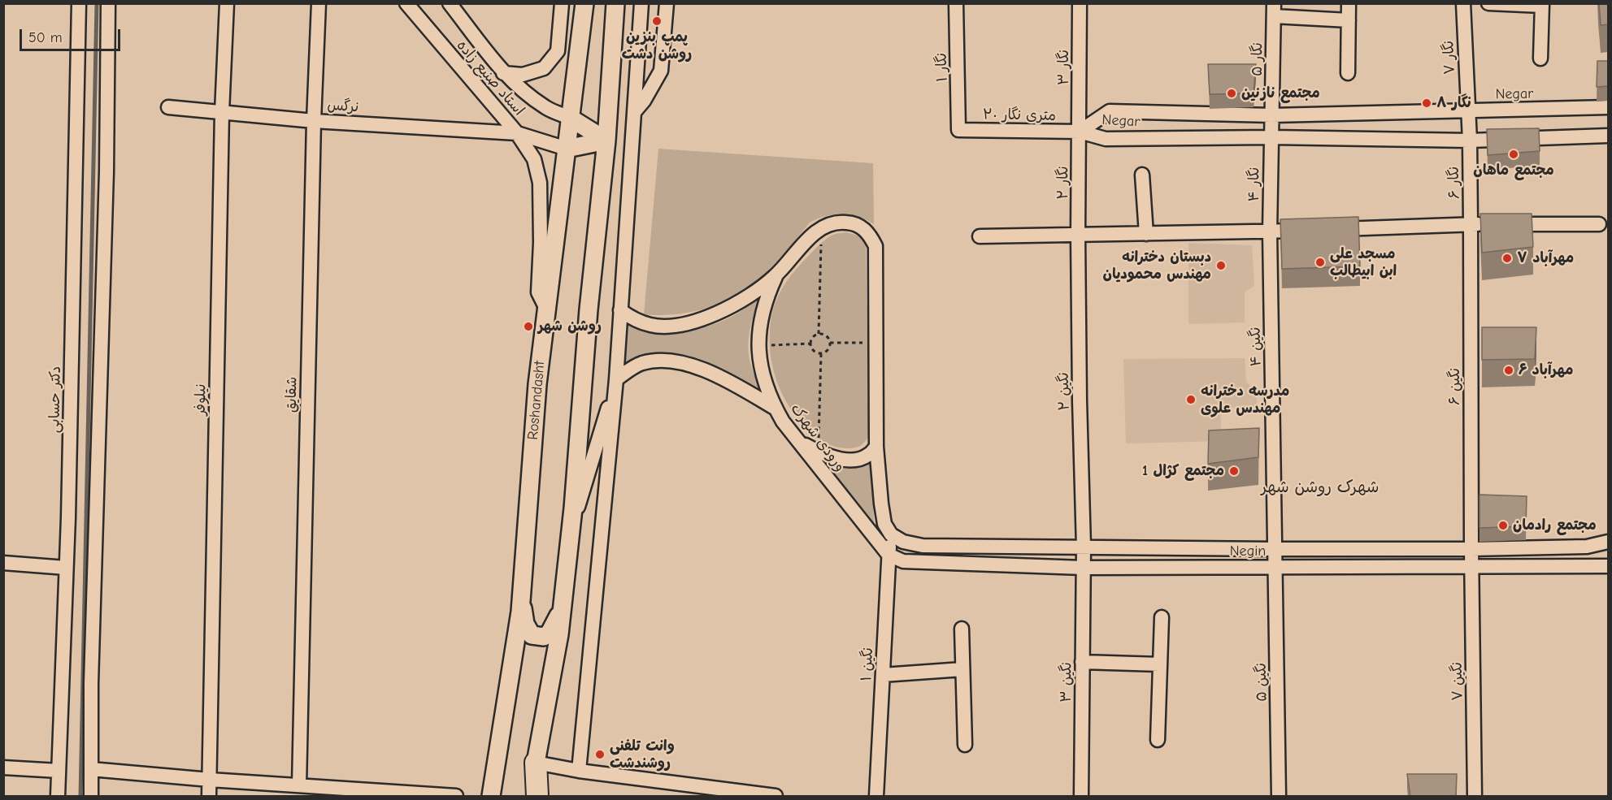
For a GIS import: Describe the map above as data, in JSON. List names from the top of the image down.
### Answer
{
  "streets": {
    "main road": ["Roshandasht"],
    "street": [
      "نگار ۷",
      "نگار ۵",
      "نگار ۱",
      "نگار ۳",
      "استاد صنیع زاده",
      "Negar",
      "نرگس",
      "۲۰ متری نگار",
      "نگار ۲",
      "نگار ۶",
      "نگار ۴",
      "نگین ۴",
      "نگین ۶",
      "نگین ۲",
      "شقایق",
      "دکتر حسابی",
      "نیلوفر",
      "ورودی شهرک",
      "Negin",
      "نگین ۱",
      "نگین ۷",
      "نگین ۳",
      "نگین ۵"
    ]
  },
  "crossings": [
    ["نگار ۷", "Negar"],
    ["نگار ۷", "نگار ۶"],
    ["نگار ۵", "Negar"],
    ["نگار ۵", "نگار ۴"],
    ["نگار ۱", "۲۰ متری نگار"],
    ["نگار ۳", "Negar"],
    ["نگار ۳", "۲۰ متری نگار"],
    ["نگار ۳", "نگار ۲"],
    ["استاد صنیع زاده", "نرگس"],
    ["استاد صنیع زاده", "Roshandasht"],
    ["Negar", "۲۰ متری نگار"],
    ["Negar", "نگار ۲"],
    ["Negar", "نگار ۶"],
    ["Negar", "نگار ۴"],
    ["نرگس", "شقایق"],
    ["نرگس", "نیلوفر"],
    ["۲۰ متری نگار", "نگار ۲"],
    ["نگار ۲", "نگین ۲"],
    ["نگار ۶", "نگین ۶"],
    ["نگار ۴", "نگین ۴"],
    ["نگین ۴", "Negin"],
    ["نگین ۴", "نگین ۵"],
    ["نگین ۶", "Negin"],
    ["نگین ۶", "نگین ۷"],
    ["نگین ۲", "Negin"],
    ["نگین ۲", "نگین ۳"],
    ["ورودی شهرک", "Negin"],
    ["ورودی شهرک", "نگین ۱"],
    ["Negin", "نگین ۱"],
    ["Negin", "نگین ۷"],
    ["Negin", "نگین ۳"],
    ["Negin", "نگین ۵"]
  ],
  "districts": ["شهرک روشن شهر"],
  "places": [
    "پمپ بنزین روشن دشت",
    "مجتمع نازنین",
    "نگار ۸",
    "مجتمع ماهان",
    "مهرآباد ۷",
    "مسجد علی ابن ابیطالب",
    "دبستان دخترانه مهندس محمودیان",
    "روشن شهر",
    "مهرآباد ۶",
    "مدرسه دخترانه مهندس علوی",
    "مجتمع کژال 1",
    "مجتمع رادمان",
    "وانت تلفنی روشندشت"
  ],
  "scale_bar": "50 m"
}
